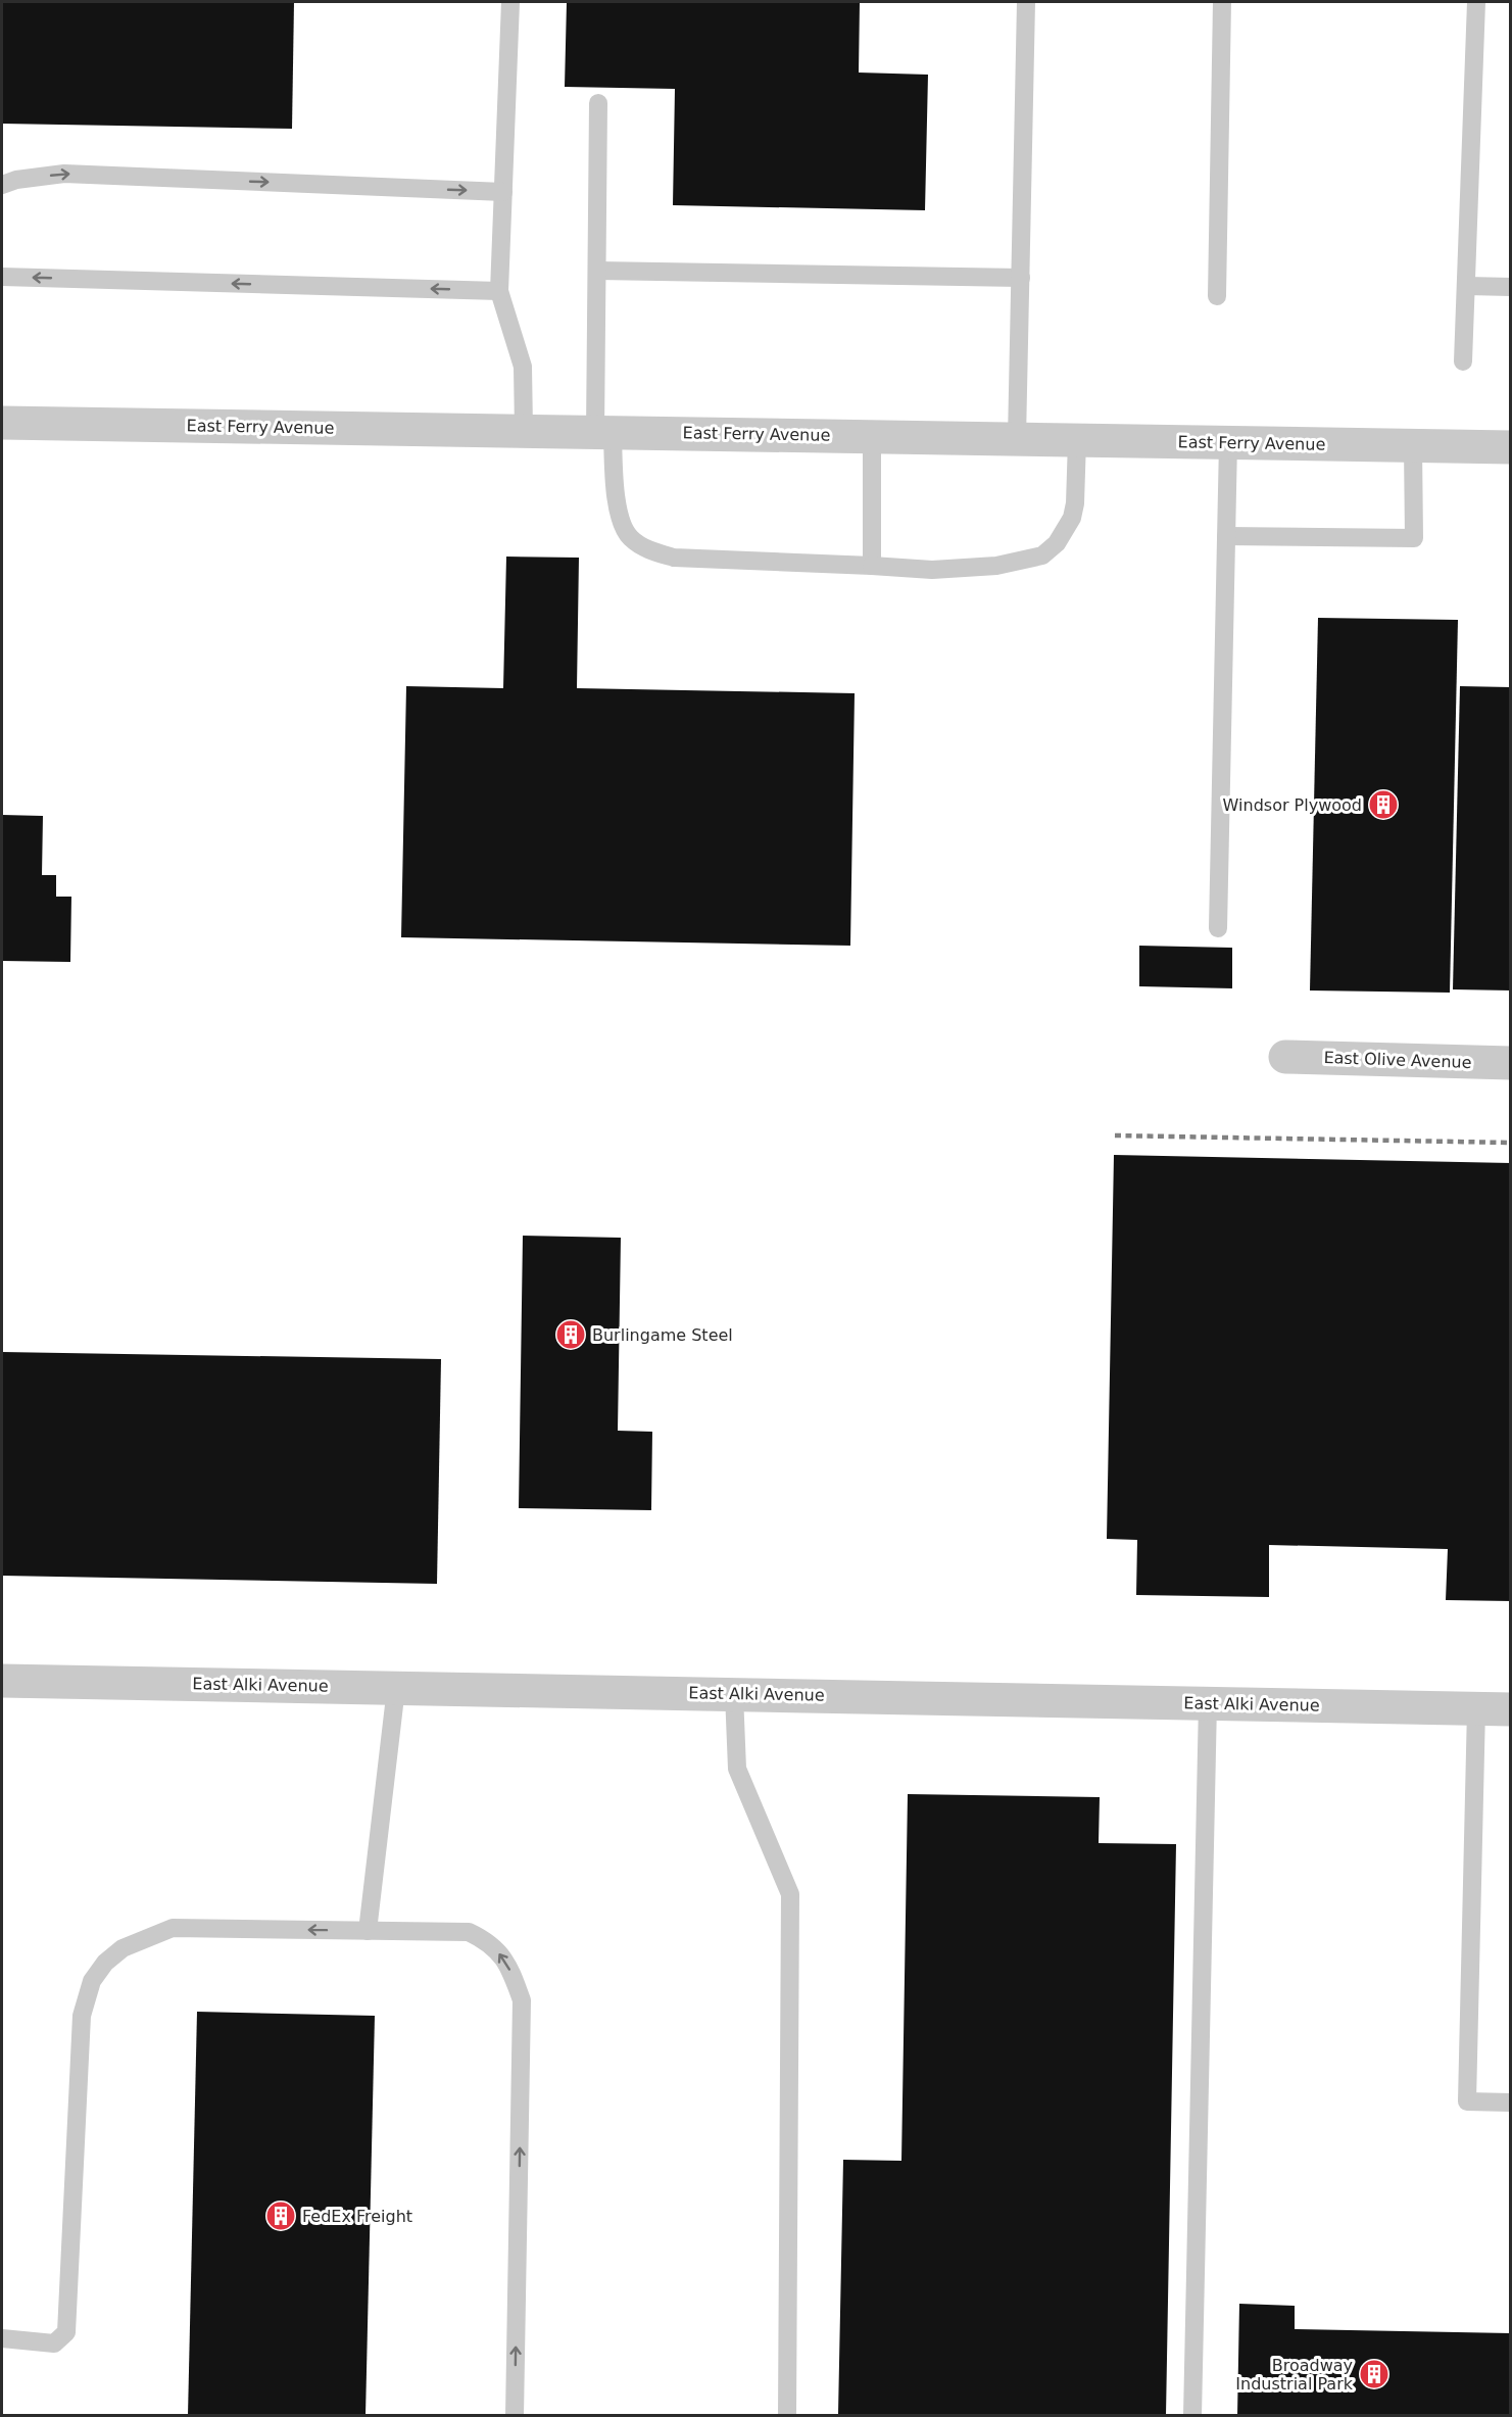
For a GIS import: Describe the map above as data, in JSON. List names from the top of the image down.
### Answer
{
  "streets": {
    "street": ["East Ferry Avenue", "East Olive Avenue", "East Alki Avenue"]
  },
  "places": {
    "building": [
      "Windsor Plywood",
      "Burlingame Steel",
      "FedEx Freight",
      "Broadway Industrial Park"
    ]
  }
}
